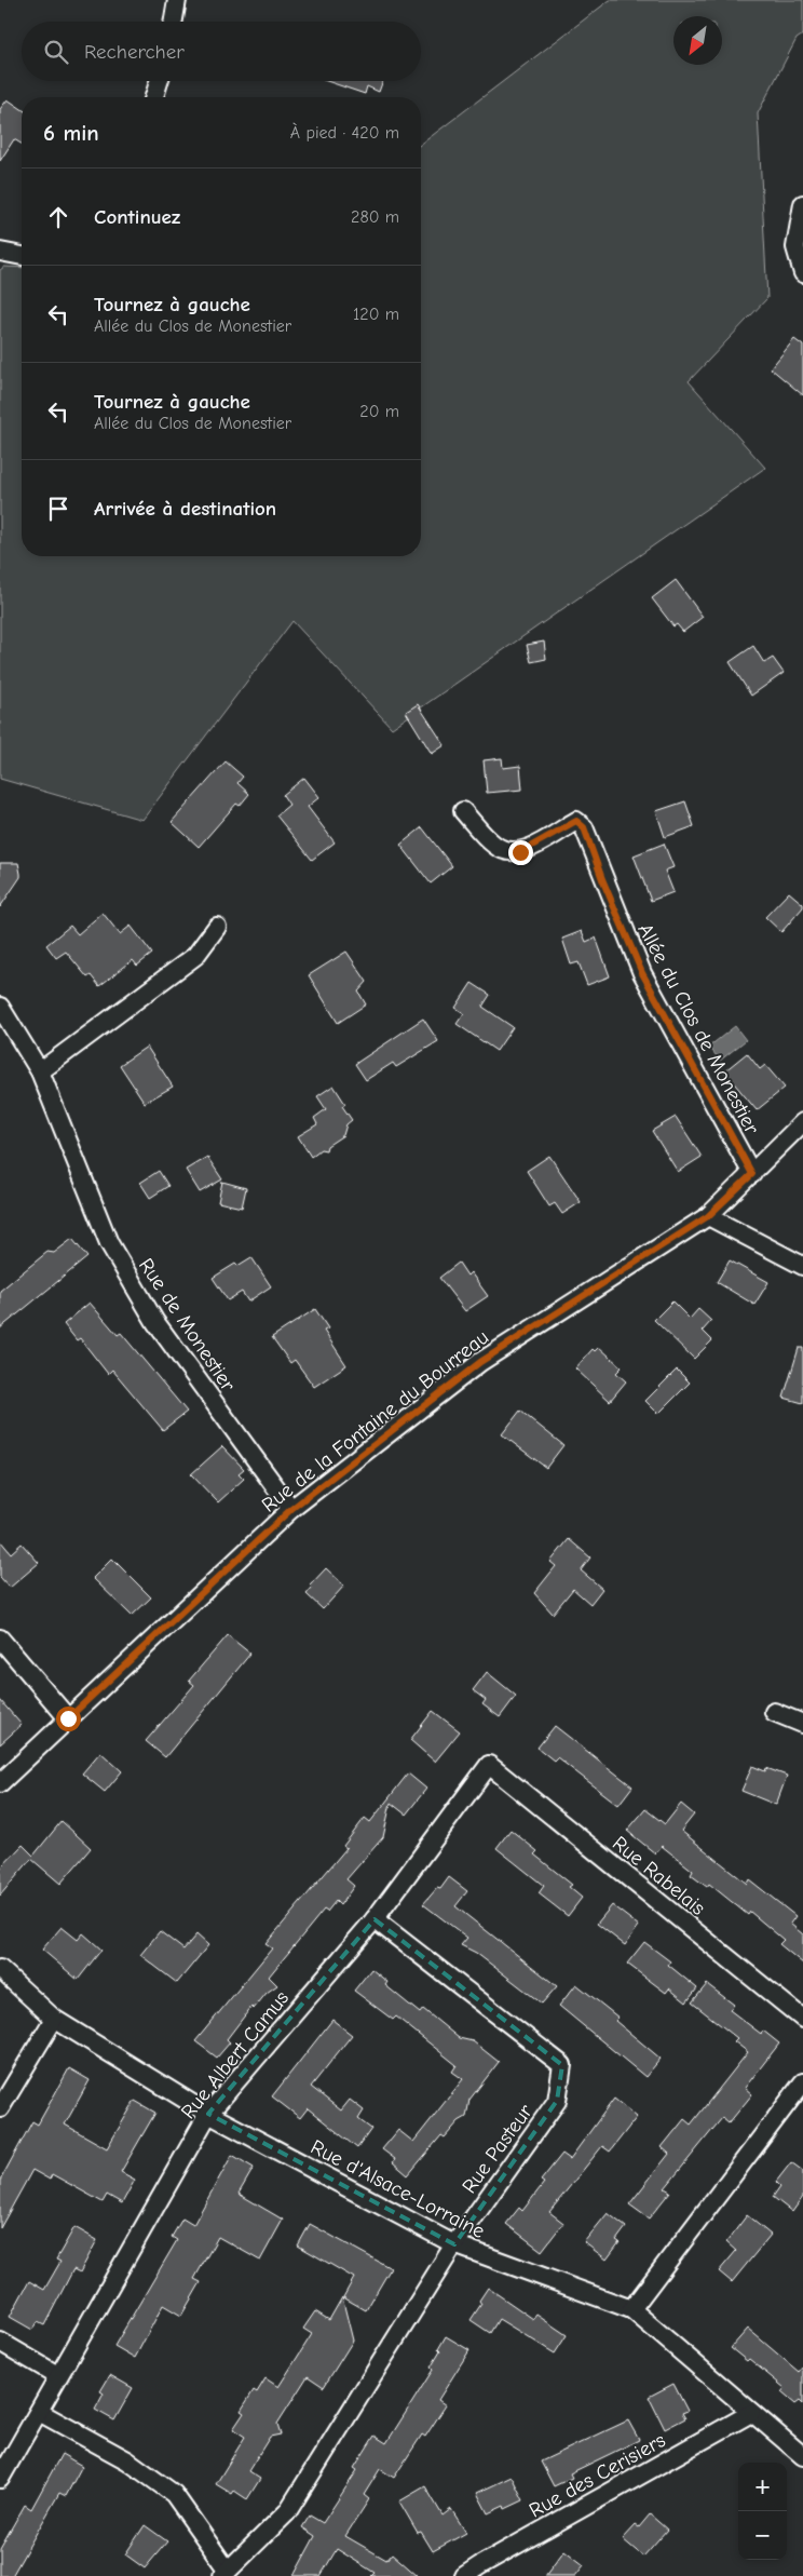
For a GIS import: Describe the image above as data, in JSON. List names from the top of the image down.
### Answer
{
  "streets": {
    "street": [
      "Allée du Clos de Monestier",
      "Rue de Monestier",
      "Rue de la Fontaine du Bourreau",
      "Rue Rabelais",
      "Rue Albert Camus",
      "Rue Pasteur",
      "Rue d'Alsace-Lorraine",
      "Rue des Cerisiers"
    ]
  },
  "crossings": [
    ["Allée du Clos de Monestier", "Rue de la Fontaine du Bourreau"],
    ["Rue de Monestier", "Rue de la Fontaine du Bourreau"],
    ["Rue Rabelais", "Rue Albert Camus"],
    ["Rue Albert Camus", "Rue Pasteur"],
    ["Rue Albert Camus", "Rue d'Alsace-Lorraine"],
    ["Rue Pasteur", "Rue d'Alsace-Lorraine"],
    ["Rue d'Alsace-Lorraine", "Rue des Cerisiers"]
  ],
  "north": "bottom left",
  "page": {
    "search": "Rechercher",
    "heading": ["6 min", "À pied · 420 m"],
    "list": [
      ["Continuez", "280 m"],
      ["Tournez à gauche", "Allée du Clos de Monestier", "120 m"],
      ["Tournez à gauche", "Allée du Clos de Monestier", "20 m"],
      "Arrivée à destination"
    ],
    "map_buttons": ["+", "−"]
  }
}
